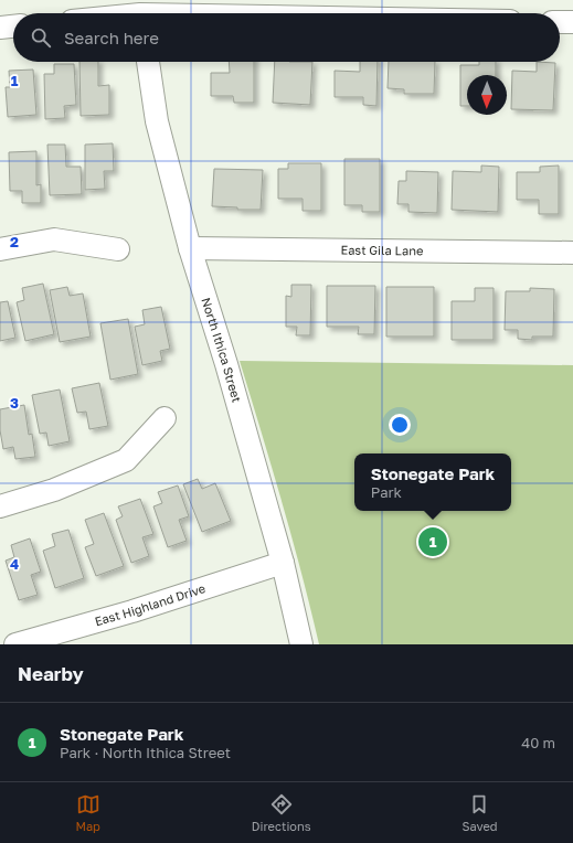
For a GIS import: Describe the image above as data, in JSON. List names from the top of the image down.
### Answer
{
  "streets": {
    "street": ["East Gila Lane", "North Ithica Street", "East Highland Drive"]
  },
  "crossings": [
    ["East Gila Lane", "North Ithica Street"],
    ["North Ithica Street", "East Highland Drive"]
  ],
  "north": "bottom",
  "page": {
    "search": "Search here",
    "popup": ["Stonegate Park", "Park"],
    "pins": "1",
    "heading": "Nearby",
    "list": [
      {
        "mark": "1",
        "name": "Stonegate Park",
        "note": "Park · North Ithica Street",
        "value": "40 m"
      }
    ],
    "nav": ["Map", "Directions", "Saved"]
  },
  "grid": {
    "rows": [
      "1",
      "2",
      "3",
      "4"
    ]
  }
}
